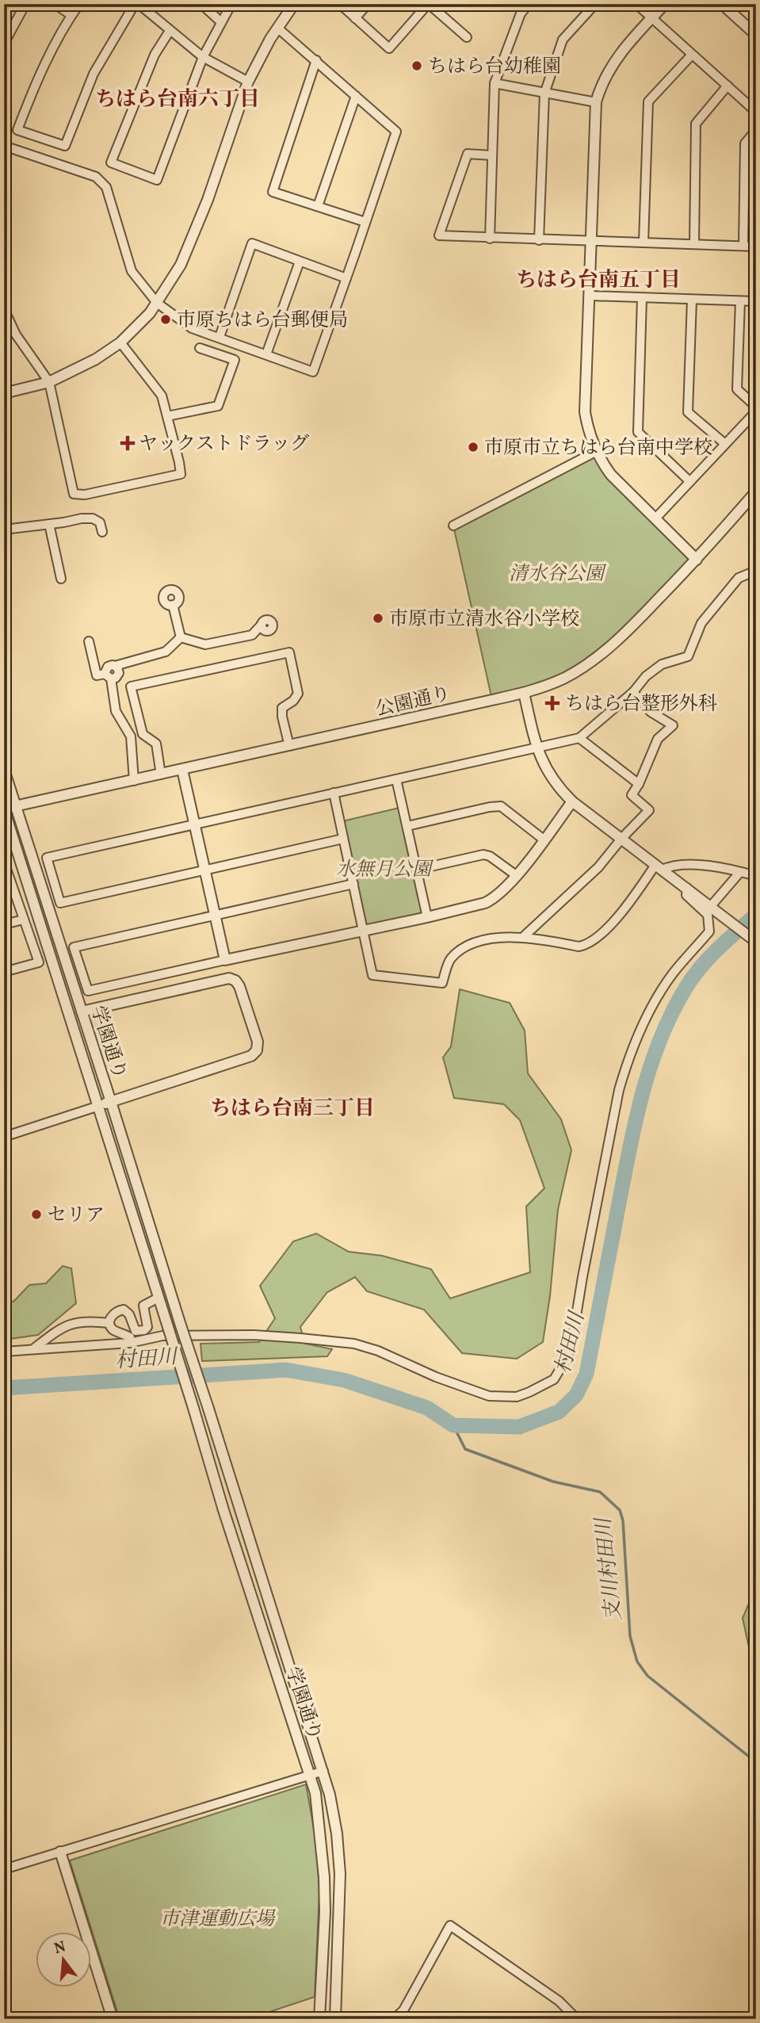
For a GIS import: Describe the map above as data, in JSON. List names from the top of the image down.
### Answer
{
  "streets": {
    "street": ["公園通り", "学園通り"]
  },
  "crossings": [
    ["公園通り", "学園通り"]
  ],
  "districts": ["ちはら台南六丁目", "ちはら台南五丁目", "ちはら台南三丁目"],
  "water": ["村田川", "支川村田川"],
  "parks": ["清水谷公園", "水無月公園", "市津運動広場"],
  "places": {
    "other": [
      "ちはら台幼稚園",
      "市原ちはら台郵便局",
      "市原市立ちはら台南中学校",
      "市原市立清水谷小学校",
      "セリア"
    ],
    "health": ["ヤックストドラッグ", "ちはら台整形外科"]
  },
  "north": "top"
}
